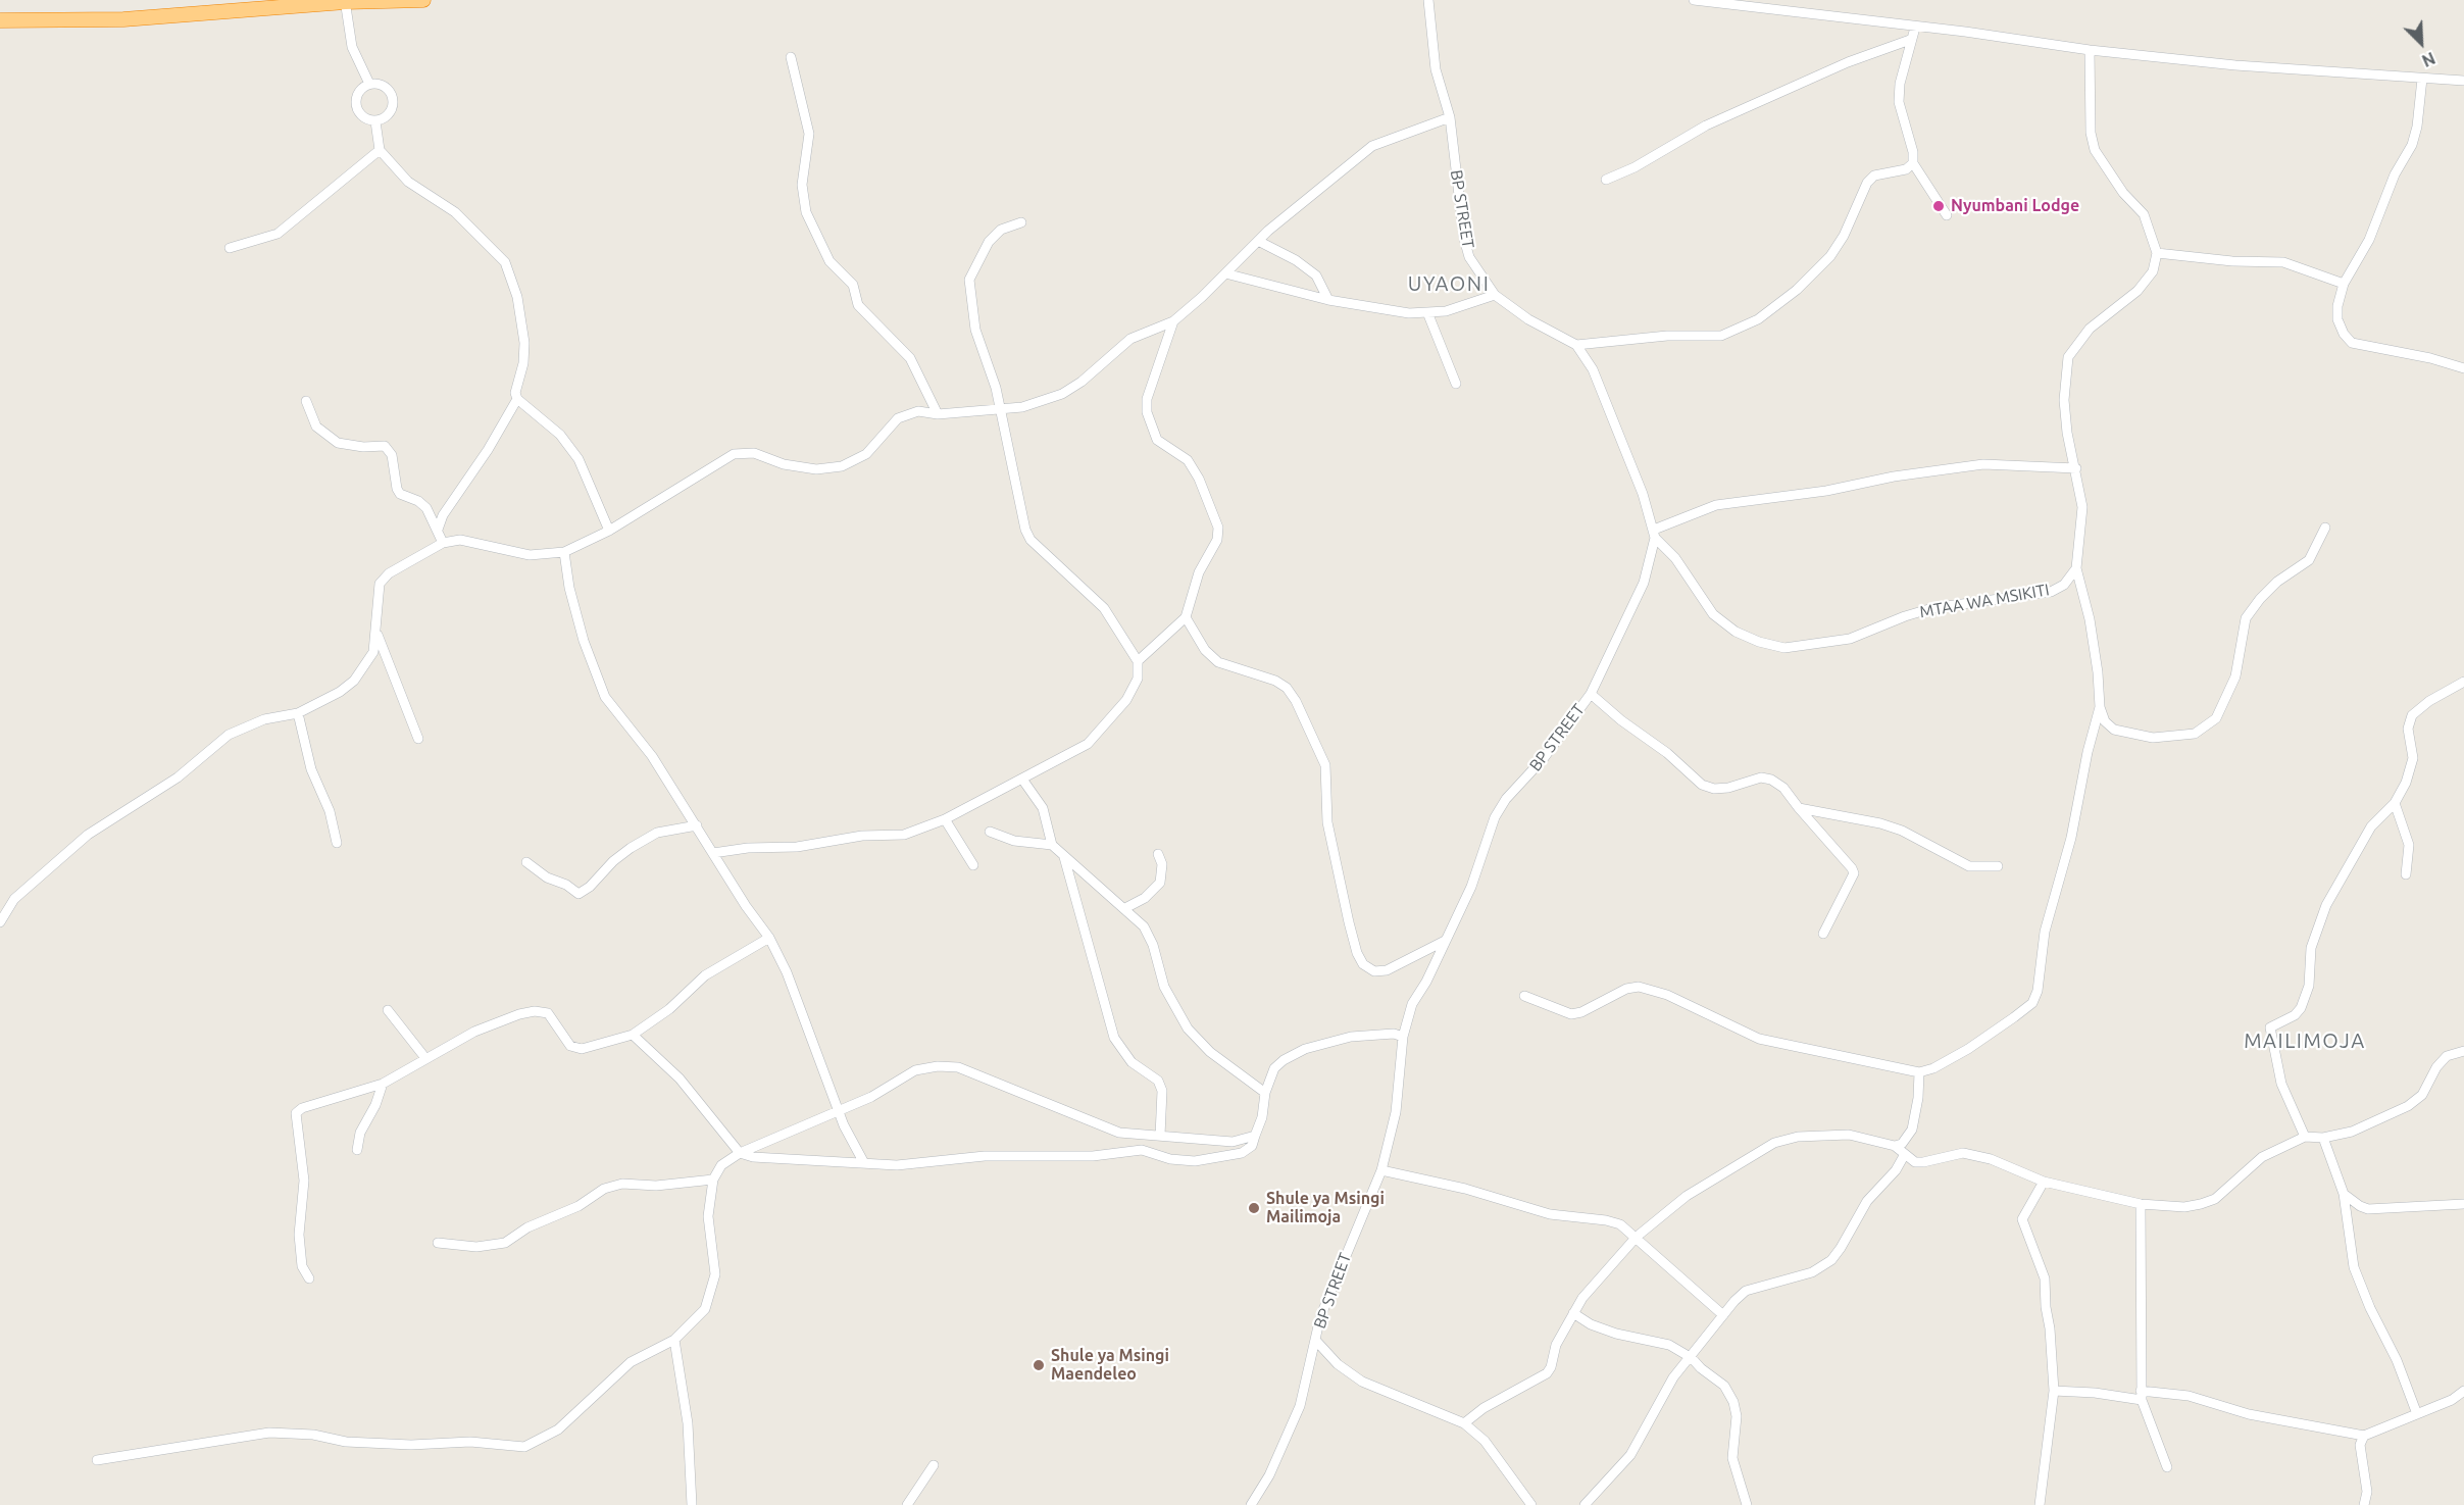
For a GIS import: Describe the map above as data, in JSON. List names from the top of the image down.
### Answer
{
  "streets": {
    "street": ["BP STREET", "MTAA WA MSIKITI"]
  },
  "crossings": [
    ["BP STREET", "MTAA WA MSIKITI"]
  ],
  "districts": ["UYAONI", "MAILIMOJA"],
  "places": ["Nyumbani Lodge", "Shule ya Msingi Mailimoja", "Shule ya Msingi Maendeleo"],
  "north": "bottom right"
}
